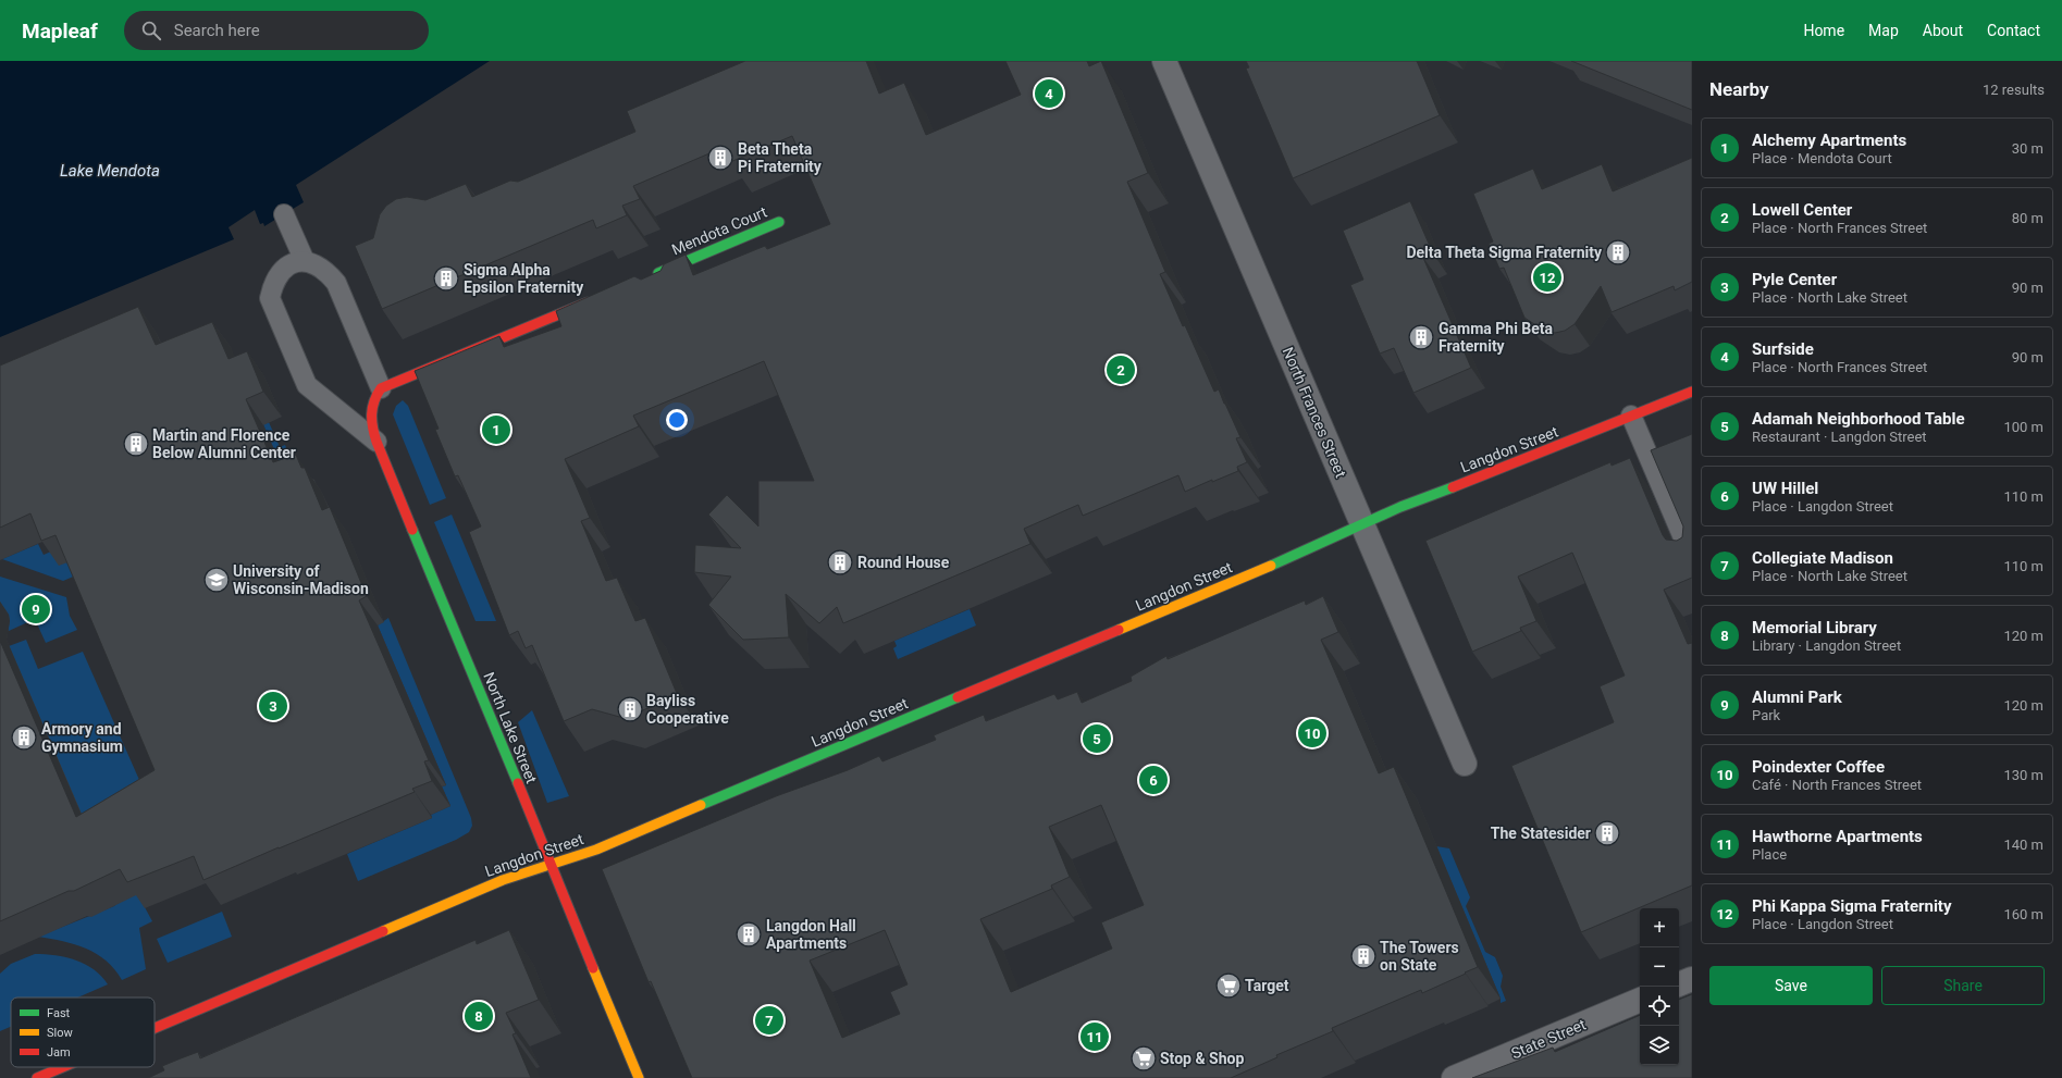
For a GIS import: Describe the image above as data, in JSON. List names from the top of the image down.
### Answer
{
  "streets": {
    "street": [
      "Mendota Court",
      "North Frances Street",
      "Langdon Street",
      "North Lake Street",
      "State Street"
    ]
  },
  "crossings": [
    ["North Frances Street", "Langdon Street"],
    ["Langdon Street", "North Lake Street"]
  ],
  "water": ["Lake Mendota"],
  "places": {
    "building": [
      "Beta Theta Pi Fraternity",
      "Delta Theta Sigma Fraternity",
      "Sigma Alpha Epsilon Fraternity",
      "Gamma Phi Beta Fraternity",
      "Martin and Florence Below Alumni Center",
      "Round House",
      "Bayliss Cooperative",
      "Armory and Gymnasium",
      "The Statesider",
      "Langdon Hall Apartments",
      "The Towers on State"
    ],
    "school or university": ["University of Wisconsin-Madison"],
    "supermarket": ["Target", "Stop & Shop"]
  },
  "legend": ["Fast", "Slow", "Jam"],
  "page": {
    "header": "Mapleaf",
    "search": "Search here",
    "nav": [
      "Home",
      "Map",
      "About",
      "Contact"
    ],
    "heading": ["Nearby", "12 results"],
    "pins": [
      "4",
      "12",
      "2",
      "1",
      "9",
      "3",
      "10",
      "5",
      "6",
      "8",
      "7",
      "11"
    ],
    "list": [
      {
        "mark": "1",
        "name": "Alchemy Apartments",
        "note": "Place · Mendota Court",
        "value": "30 m"
      },
      {
        "mark": "2",
        "name": "Lowell Center",
        "note": "Place · North Frances Street",
        "value": "80 m"
      },
      {
        "mark": "3",
        "name": "Pyle Center",
        "note": "Place · North Lake Street",
        "value": "90 m"
      },
      {
        "mark": "4",
        "name": "Surfside",
        "note": "Place · North Frances Street",
        "value": "90 m"
      },
      {
        "mark": "5",
        "name": "Adamah Neighborhood Table",
        "note": "Restaurant · Langdon Street",
        "value": "100 m"
      },
      {
        "mark": "6",
        "name": "UW Hillel",
        "note": "Place · Langdon Street",
        "value": "110 m"
      },
      {
        "mark": "7",
        "name": "Collegiate Madison",
        "note": "Place · North Lake Street",
        "value": "110 m"
      },
      {
        "mark": "8",
        "name": "Memorial Library",
        "note": "Library · Langdon Street",
        "value": "120 m"
      },
      {
        "mark": "9",
        "name": "Alumni Park",
        "note": "Park",
        "value": "120 m"
      },
      {
        "mark": "10",
        "name": "Poindexter Coffee",
        "note": "Café · North Frances Street",
        "value": "130 m"
      },
      {
        "mark": "11",
        "name": "Hawthorne Apartments",
        "note": "Place",
        "value": "140 m"
      },
      {
        "mark": "12",
        "name": "Phi Kappa Sigma Fraternity",
        "note": "Place · Langdon Street",
        "value": "160 m"
      }
    ],
    "map_buttons": ["+", "−"],
    "buttons": ["Save", "Share"]
  }
}
